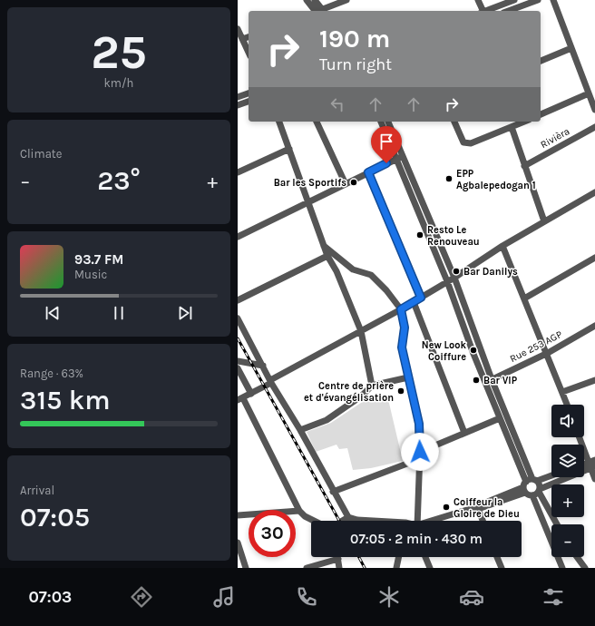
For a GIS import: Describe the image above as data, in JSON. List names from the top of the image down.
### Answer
{
  "streets": {
    "street": ["Rivièra", "Rue 253 AGP"]
  },
  "places": [
    "EPP Agbalepedogan 1",
    "Bar les Sportifs",
    "Resto Le Renouveau",
    "Bar Danilys",
    "New Look Coiffure",
    "Bar VIP",
    "Centre de prière et d'évangélisation",
    "Coiffeur la Gloire de Dieu"
  ],
  "page": {
    "tile": [
      ["25", "km/h"],
      "Climate",
      ["Range · 63%", "315 km"],
      ["Arrival", "07:05"]
    ],
    "turn": ["190 m", "Turn right"],
    "heat": ["−", "23°", "+"],
    "song": ["93.7 FM", "Music"],
    "map_buttons": ["+", "−"],
    "limit": "30",
    "trip": "07:05 · 2 min · 430 m",
    "tabs": "07:03"
  }
}
